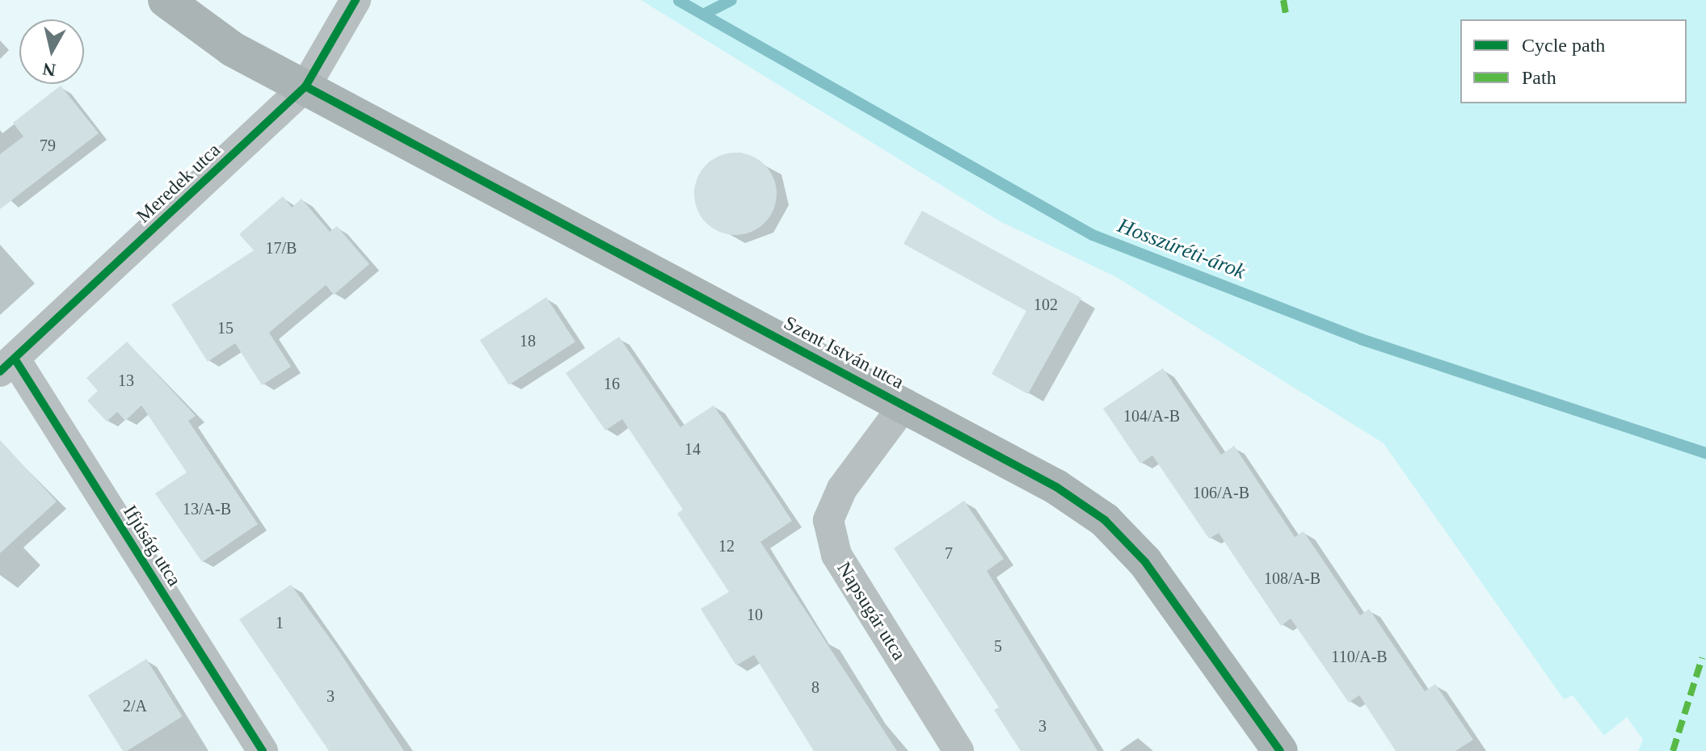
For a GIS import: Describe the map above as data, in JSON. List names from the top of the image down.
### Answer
{
  "streets": {
    "street": [
      "Meredek utca",
      "Szent István utca",
      "Ifjúság utca",
      "Napsugár utca"
    ]
  },
  "crossings": [
    ["Meredek utca", "Szent István utca"],
    ["Meredek utca", "Ifjúság utca"],
    ["Szent István utca", "Napsugár utca"]
  ],
  "water": ["Hosszúréti-árok"],
  "house_numbers": [
    "79",
    "17/B",
    "102",
    "15",
    "18",
    "13",
    "16",
    "104/A-B",
    "14",
    "106/A-B",
    "13/A-B",
    "12",
    "7",
    "108/A-B",
    "10",
    "1",
    "5",
    "110/A-B",
    "8",
    "3",
    "2/A",
    "3"
  ],
  "legend": ["Cycle path", "Path"],
  "north": "bottom"
}
